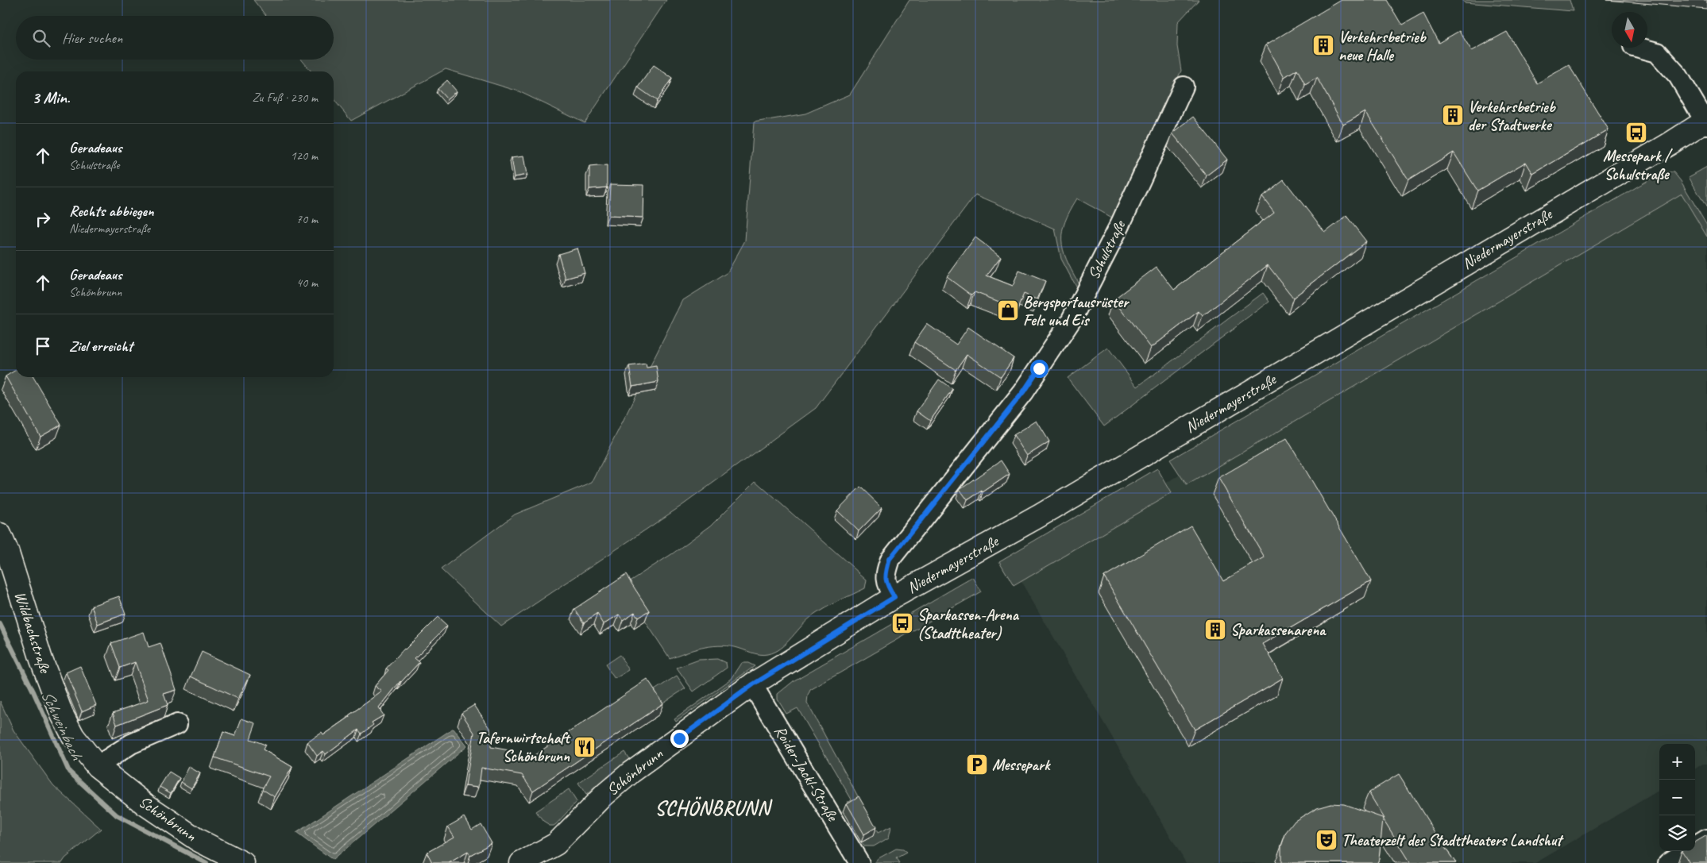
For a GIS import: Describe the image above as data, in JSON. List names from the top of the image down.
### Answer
{
  "streets": {
    "main road": ["Niedermayerstraße", "Wildbachstraße", "Schönbrunn"],
    "street": ["Schulstraße", "Roider-Jackl-Straße"]
  },
  "crossings": [
    ["Niedermayerstraße", "Schulstraße"],
    ["Niedermayerstraße", "Schönbrunn"],
    ["Niedermayerstraße", "Roider-Jackl-Straße"],
    ["Wildbachstraße", "Schönbrunn"],
    ["Schönbrunn", "Roider-Jackl-Straße"]
  ],
  "districts": ["SCHÖNBRUNN"],
  "water": ["Schweinbach"],
  "places": {
    "building": ["Verkehrsbetrieb neue Halle", "Verkehrsbetrieb der Stadtwerke", "Sparkassenarena"],
    "bus stop": ["Messepark / Schulstraße", "Sparkassen-Arena (Stadttheater)"],
    "shop": ["Bergsportausrüster Fels und Eis"],
    "restaurant": ["Tafernwirtschaft Schönbrunn"],
    "parking": ["Messepark"],
    "theatre": ["Theaterzelt des Stadttheaters Landshut"]
  },
  "north": "bottom",
  "page": {
    "search": "Hier suchen",
    "heading": ["3 Min.", "Zu Fuß · 230 m"],
    "list": [
      ["Geradeaus", "Schulstraße", "120 m"],
      ["Rechts abbiegen", "Niedermayerstraße", "70 m"],
      ["Geradeaus", "Schönbrunn", "40 m"],
      "Ziel erreicht"
    ],
    "map_buttons": ["+", "−"]
  }
}
